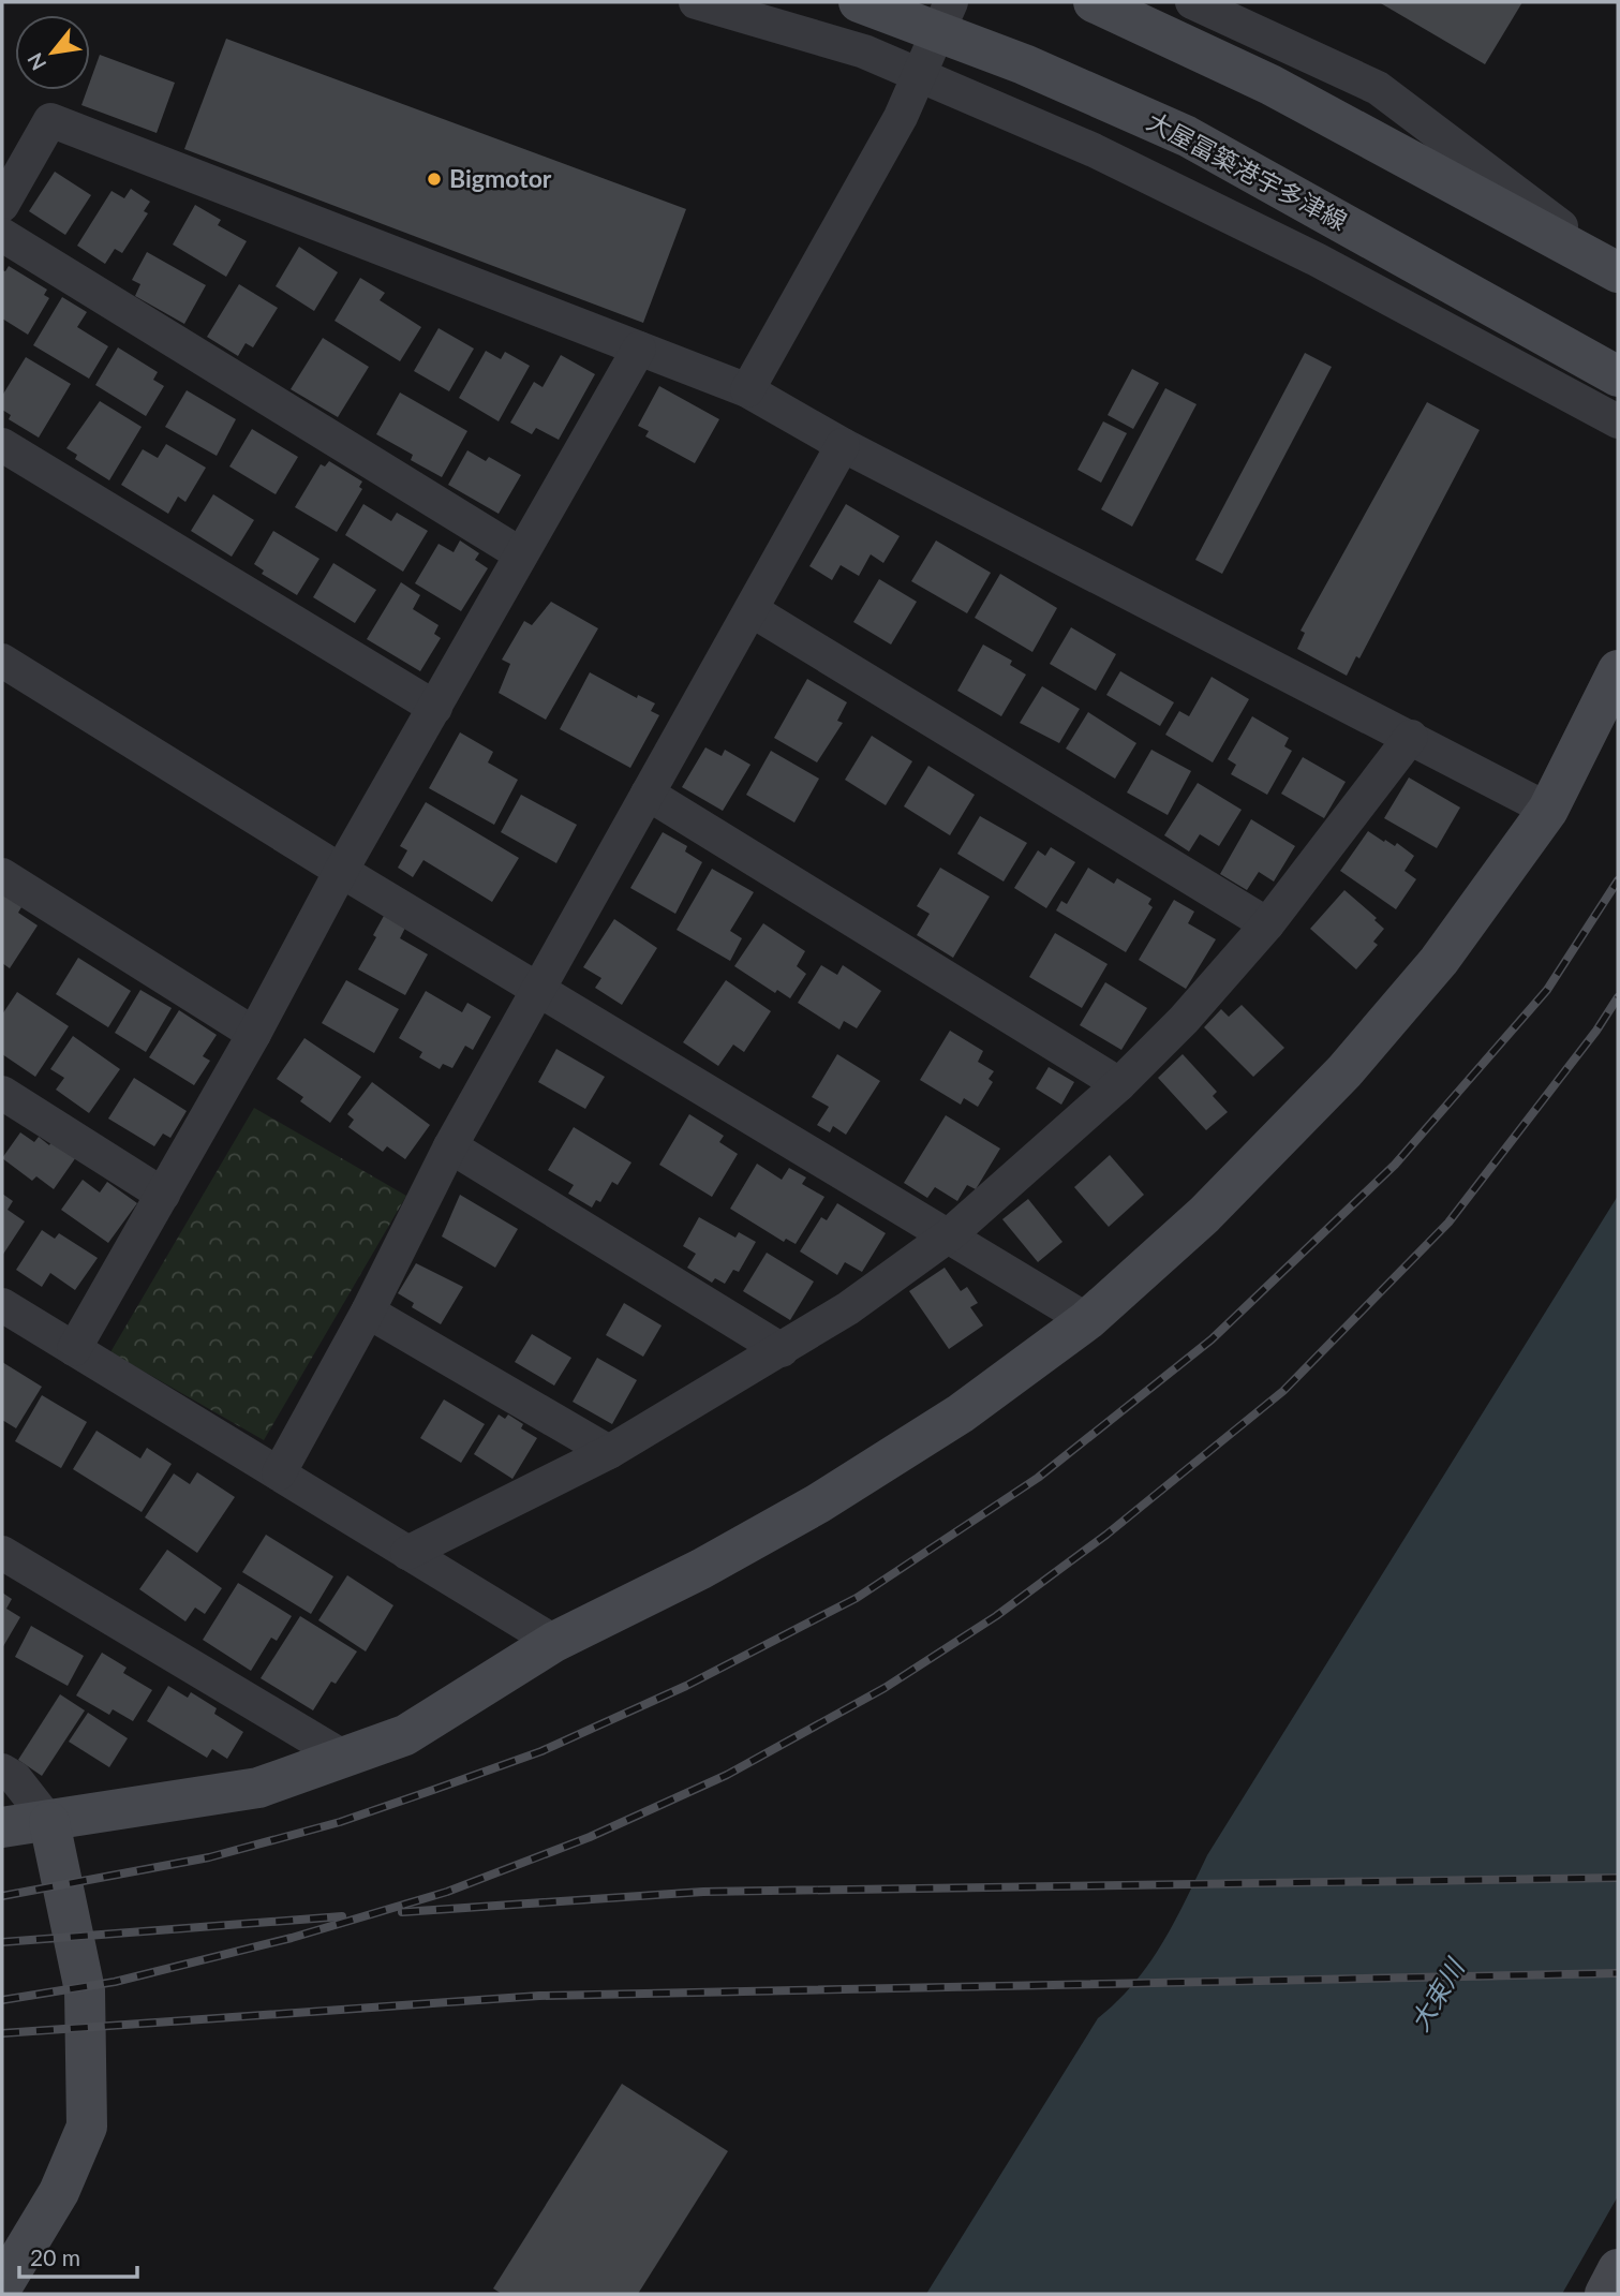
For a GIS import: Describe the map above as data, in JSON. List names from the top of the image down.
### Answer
{
  "streets": {
    "street": ["大屋冨築港宇多津線"]
  },
  "water": ["大束川"],
  "places": ["Bigmotor"],
  "scale_bar": "20 m",
  "north": "bottom left"
}
